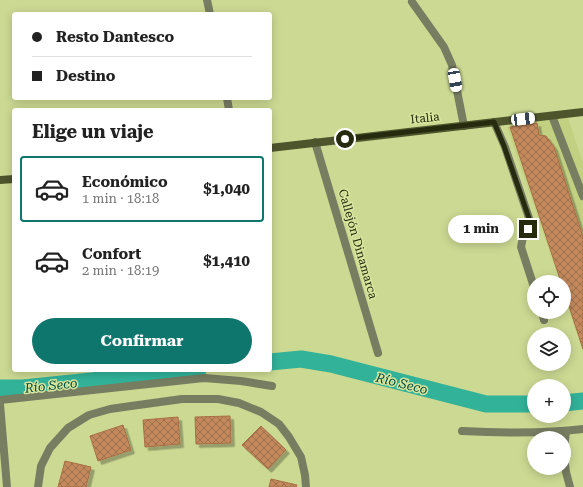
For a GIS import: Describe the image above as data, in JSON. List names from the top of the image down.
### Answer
{
  "streets": {
    "main road": ["Italia"],
    "street": ["Callejón Dinamarca"]
  },
  "crossings": [
    ["Italia", "Callejón Dinamarca"]
  ],
  "water": ["Río Seco"],
  "page": {
    "banner": ["Resto Dantesco", "Destino"],
    "heading": "Elige un viaje",
    "list": [
      {
        "name": "Económico",
        "note": "1 min · 18:18",
        "value": "$1,040"
      },
      {
        "name": "Confort",
        "note": "2 min · 18:19",
        "value": "$1,410"
      }
    ],
    "bubble": "1 min",
    "map_buttons": ["+", "−"],
    "buttons": "Confirmar"
  }
}
